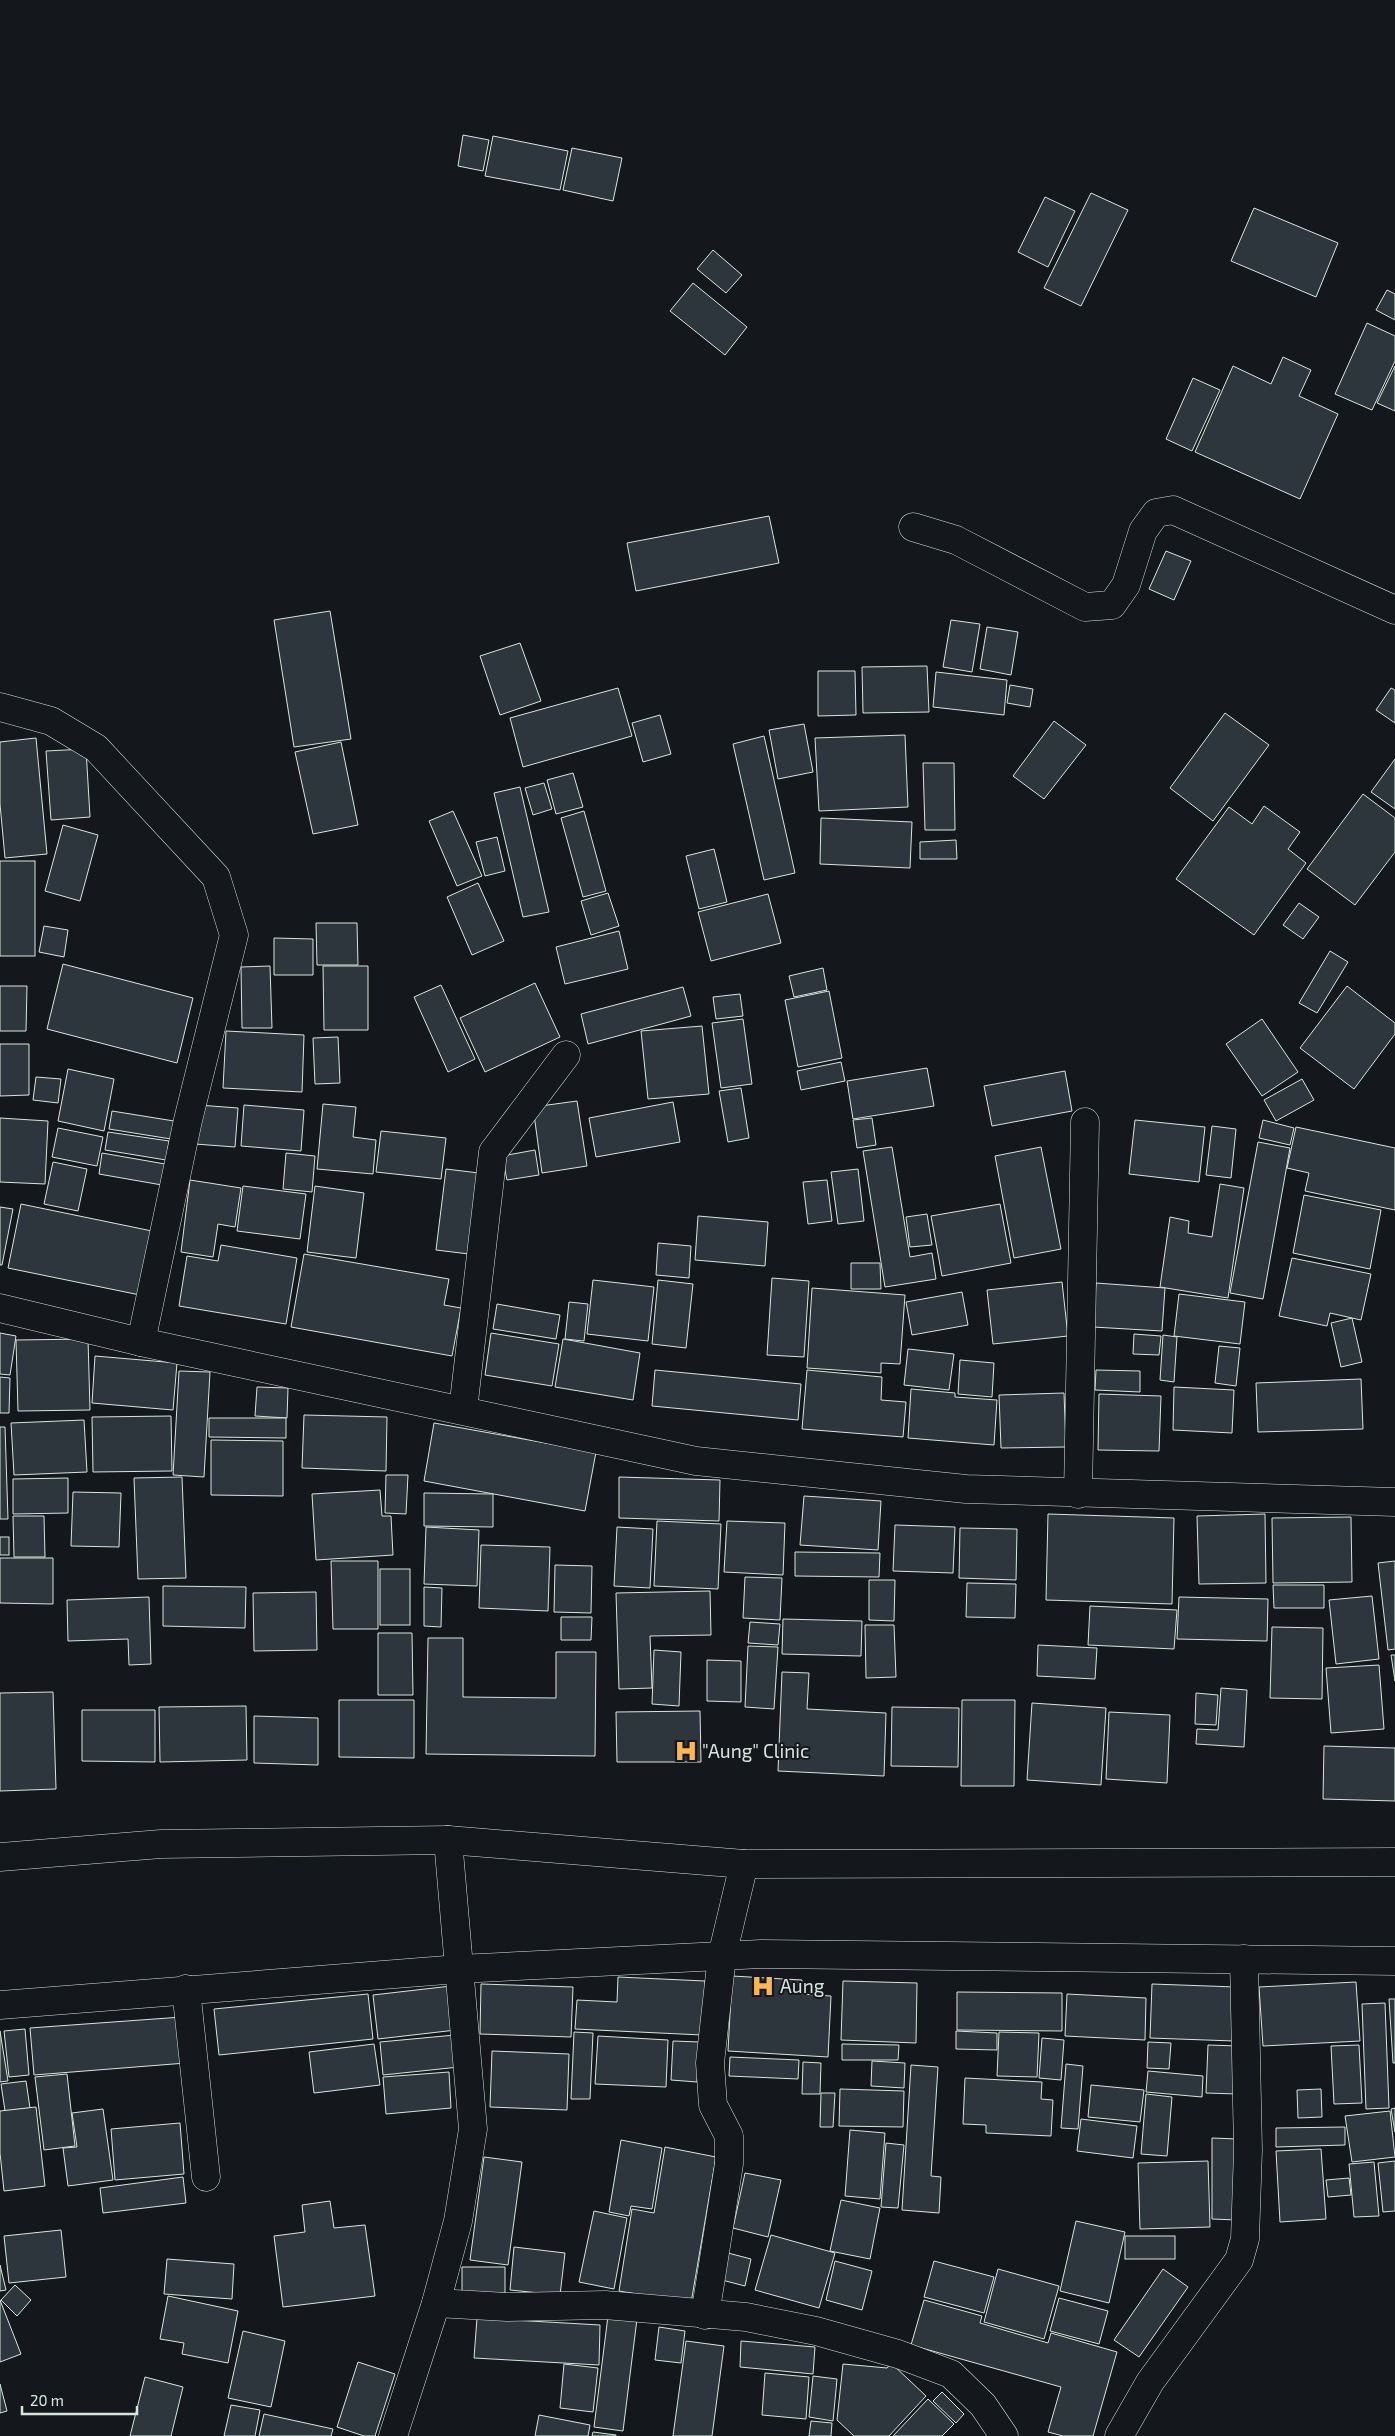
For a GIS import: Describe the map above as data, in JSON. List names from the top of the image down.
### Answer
{
  "places": {
    "hospital": ["\"Aung\" Clinic", "Aung"]
  },
  "scale_bar": "20 m"
}
